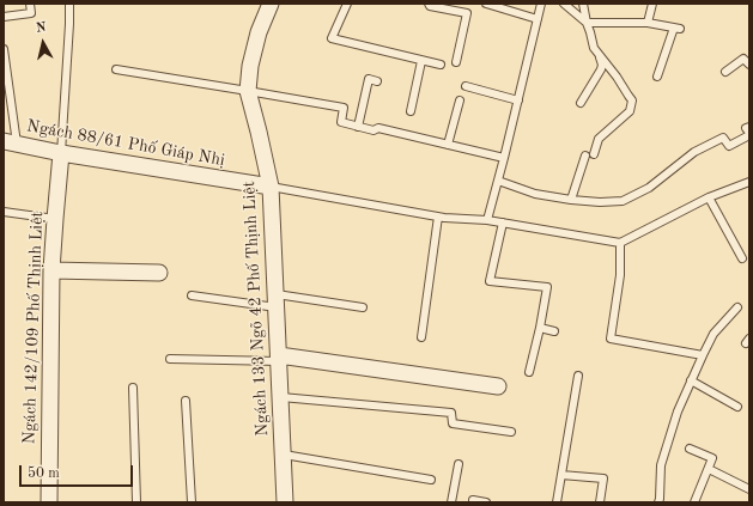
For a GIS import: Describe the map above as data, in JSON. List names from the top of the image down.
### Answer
{
  "streets": {
    "street": ["Ngách 88/61 Phố Giáp Nhị", "Ngách 133 Ngõ 42 Phố Thịnh Liệt", "Ngách 142/109 Phố Thịnh Liệt"]
  },
  "crossings": [
    ["Ngách 88/61 Phố Giáp Nhị", "Ngách 133 Ngõ 42 Phố Thịnh Liệt"],
    ["Ngách 88/61 Phố Giáp Nhị", "Ngách 142/109 Phố Thịnh Liệt"]
  ],
  "scale_bar": "50 m",
  "north": "top"
}
